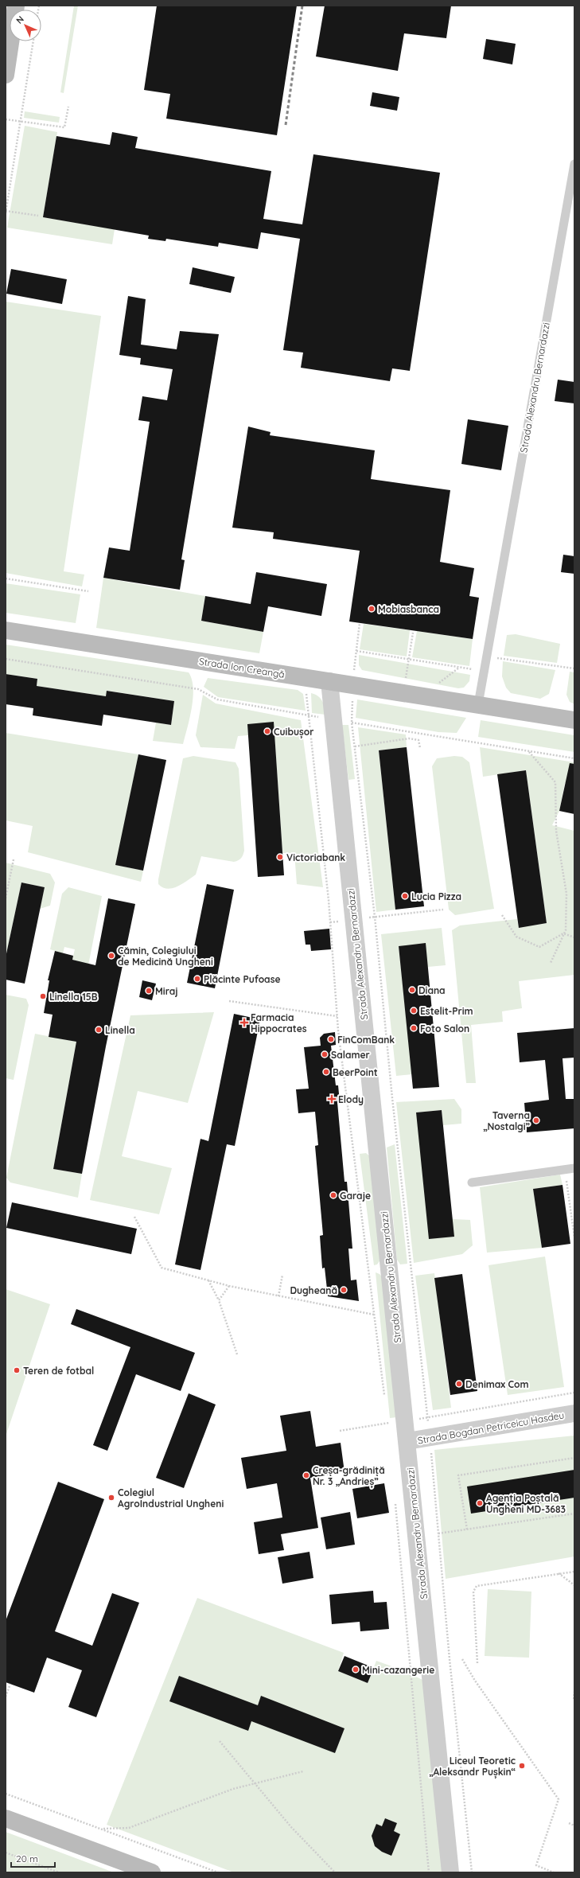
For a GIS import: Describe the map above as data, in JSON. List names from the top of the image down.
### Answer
{
  "streets": {
    "street": ["Strada Alexandru Bernardazzi", "Strada Ion Creangă", "Strada Bogdan Petriceicu Hasdeu"]
  },
  "crossings": [
    ["Strada Alexandru Bernardazzi", "Strada Ion Creangă"],
    ["Strada Alexandru Bernardazzi", "Strada Bogdan Petriceicu Hasdeu"]
  ],
  "places": {
    "other": [
      "Mobiasbanca",
      "Cuibușor",
      "Victoriabank",
      "Lucia Pizza",
      "Cămin, Colegiului de Medicină Ungheni",
      "Plăcinte Pufoase",
      "Diana",
      "Miraj",
      "Linella 15B",
      "Estelit-Prim",
      "Foto Salon",
      "Linella",
      "FinComBank",
      "Salamer",
      "BeerPoint",
      "Taverna „Nostalgi”",
      "Garaje",
      "Dugheană",
      "Teren de fotbal",
      "Denimax Com",
      "Creșa-grădiniță Nr. 3 „Andrieș”",
      "Colegiul AgroIndustrial Ungheni",
      "Agenția Poștală Ungheni MD-3683",
      "Mini-cazangerie",
      "Liceul Teoretic „Aleksandr Pușkin“"
    ],
    "health": ["Farmacia Hippocrates", "Elody"]
  },
  "scale_bar": "20 m",
  "north": "top left"
}
